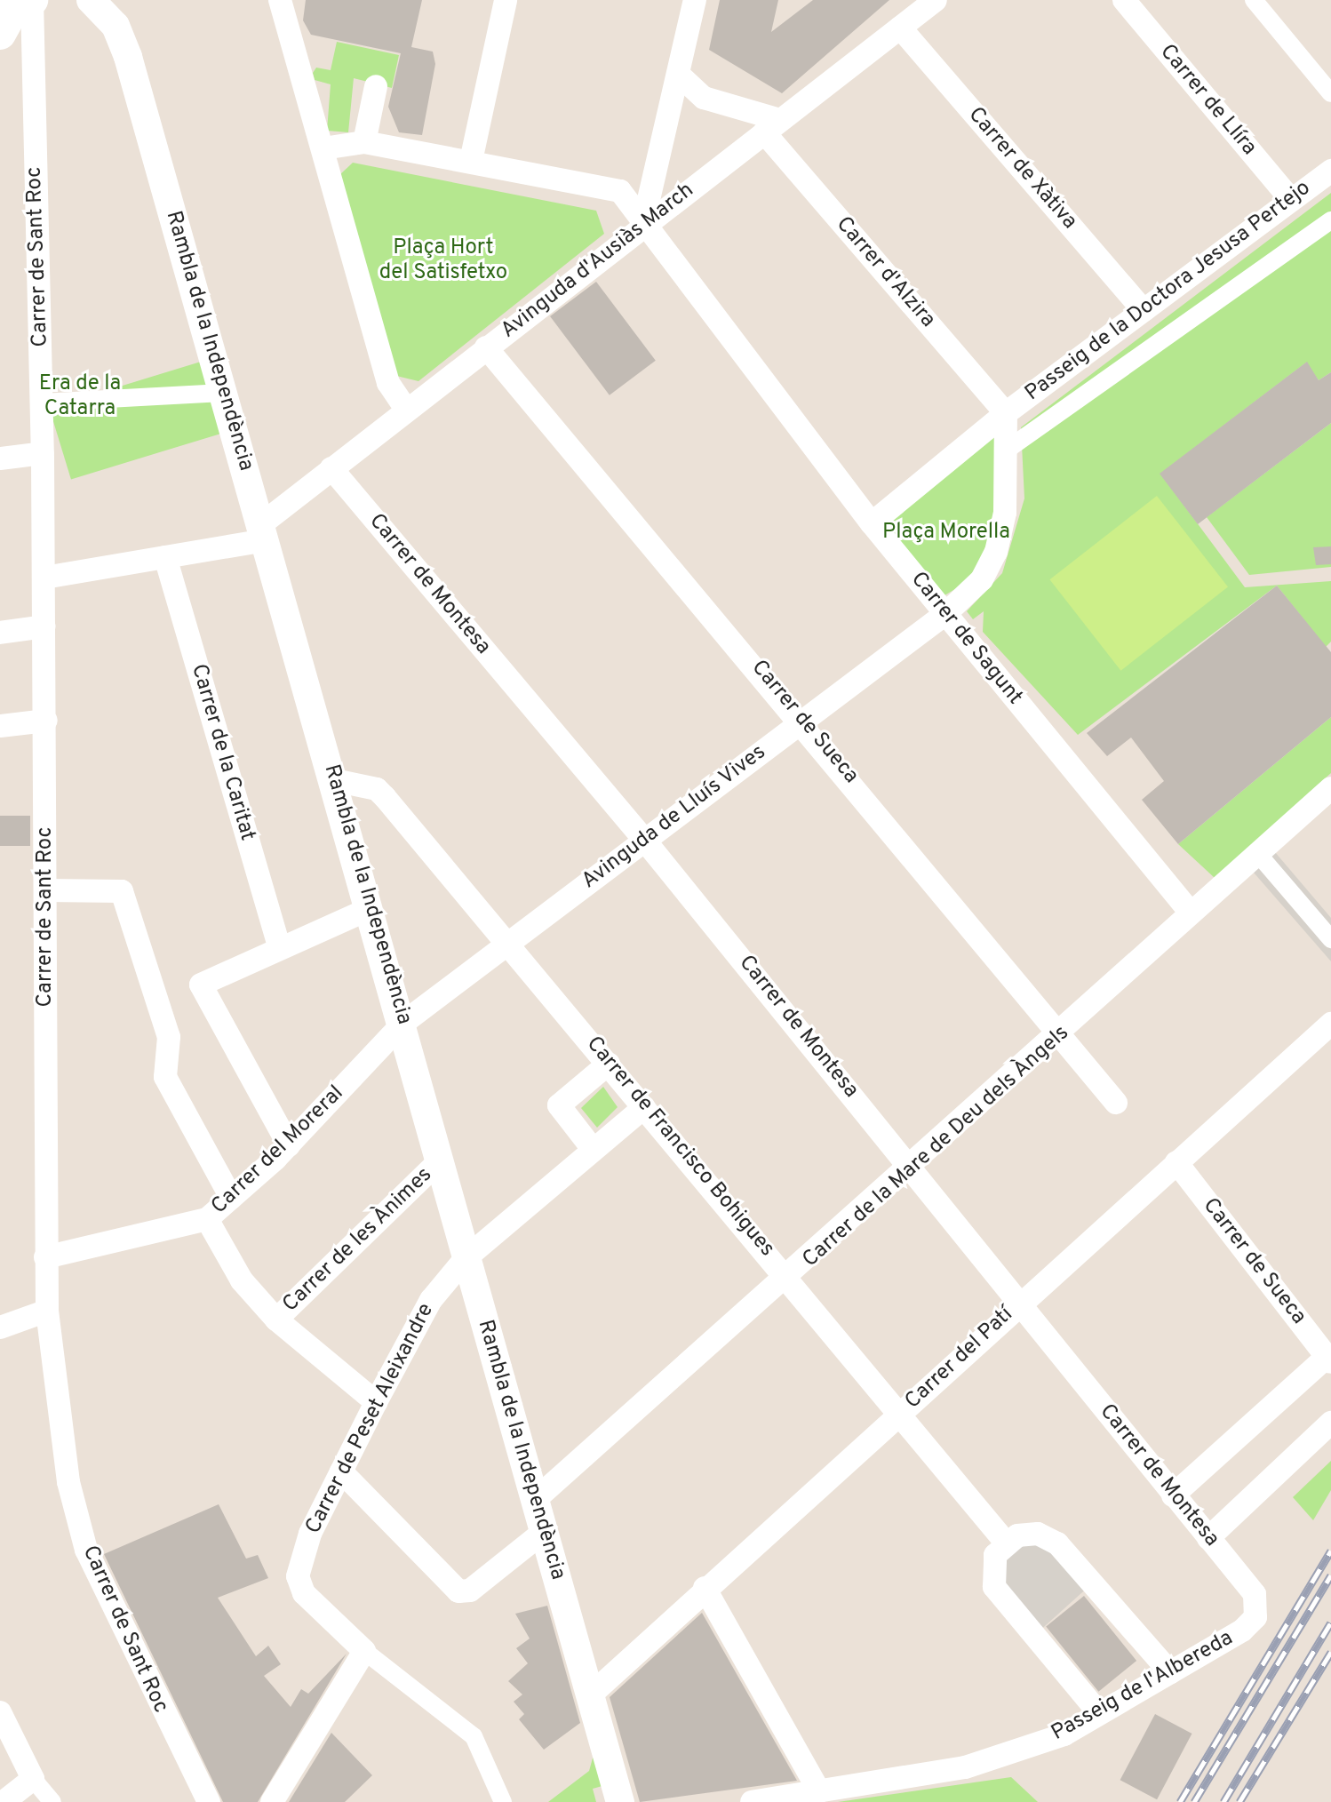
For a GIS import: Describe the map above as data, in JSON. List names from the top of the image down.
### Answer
{
  "streets": {
    "street": [
      "Carrer de Llíra",
      "Carrer de Xàtiva",
      "Carrer de Sant Roc",
      "Avinguda d'Ausiàs March",
      "Carrer d'Alzira",
      "Passeig de la Doctora Jesusa Pertejo",
      "Rambla de la Independència",
      "Carrer de Montesa",
      "Carrer de Sagunt",
      "Carrer de Sueca",
      "Carrer de la Caritat",
      "Avinguda de Lluís Vives",
      "Carrer de Francisco Bohigues",
      "Carrer de la Mare de Deu dels Àngels",
      "Carrer del Moreral",
      "Carrer de les Ànimes",
      "Carrer del Patí",
      "Carrer de Peset Aleixandre",
      "Passeig de l'Albereda"
    ]
  },
  "crossings": [
    ["Carrer de Llíra", "Passeig de la Doctora Jesusa Pertejo"],
    ["Carrer de Xàtiva", "Avinguda d'Ausiàs March"],
    ["Carrer de Xàtiva", "Passeig de la Doctora Jesusa Pertejo"],
    ["Carrer de Sant Roc", "Carrer del Moreral"],
    ["Avinguda d'Ausiàs March", "Carrer d'Alzira"],
    ["Avinguda d'Ausiàs March", "Rambla de la Independència"],
    ["Avinguda d'Ausiàs March", "Carrer de Montesa"],
    ["Avinguda d'Ausiàs March", "Carrer de Sagunt"],
    ["Avinguda d'Ausiàs March", "Carrer de Sueca"],
    ["Carrer d'Alzira", "Passeig de la Doctora Jesusa Pertejo"],
    ["Carrer d'Alzira", "Avinguda de Lluís Vives"],
    ["Passeig de la Doctora Jesusa Pertejo", "Carrer de Sagunt"],
    ["Passeig de la Doctora Jesusa Pertejo", "Avinguda de Lluís Vives"],
    ["Rambla de la Independència", "Avinguda de Lluís Vives"],
    ["Rambla de la Independència", "Carrer de Francisco Bohigues"],
    ["Rambla de la Independència", "Carrer de la Mare de Deu dels Àngels"],
    ["Rambla de la Independència", "Carrer del Moreral"],
    ["Rambla de la Independència", "Carrer de les Ànimes"],
    ["Rambla de la Independència", "Carrer del Patí"],
    ["Rambla de la Independència", "Carrer de Peset Aleixandre"],
    ["Carrer de Montesa", "Avinguda de Lluís Vives"],
    ["Carrer de Montesa", "Carrer de la Mare de Deu dels Àngels"],
    ["Carrer de Montesa", "Carrer del Patí"],
    ["Carrer de Montesa", "Passeig de l'Albereda"],
    ["Carrer de Sagunt", "Avinguda de Lluís Vives"],
    ["Carrer de Sagunt", "Carrer de la Mare de Deu dels Àngels"],
    ["Carrer de Sueca", "Avinguda de Lluís Vives"],
    ["Carrer de Sueca", "Carrer de la Mare de Deu dels Àngels"],
    ["Carrer de Sueca", "Carrer del Patí"],
    ["Avinguda de Lluís Vives", "Carrer de Francisco Bohigues"],
    ["Avinguda de Lluís Vives", "Carrer del Moreral"],
    ["Carrer de Francisco Bohigues", "Carrer de la Mare de Deu dels Àngels"],
    ["Carrer de Francisco Bohigues", "Carrer del Patí"],
    ["Carrer de Francisco Bohigues", "Carrer de Peset Aleixandre"]
  ],
  "parks": ["Plaça Hort del Satisfetxo", "Era de la Catarra", "Plaça Morella"]
}
